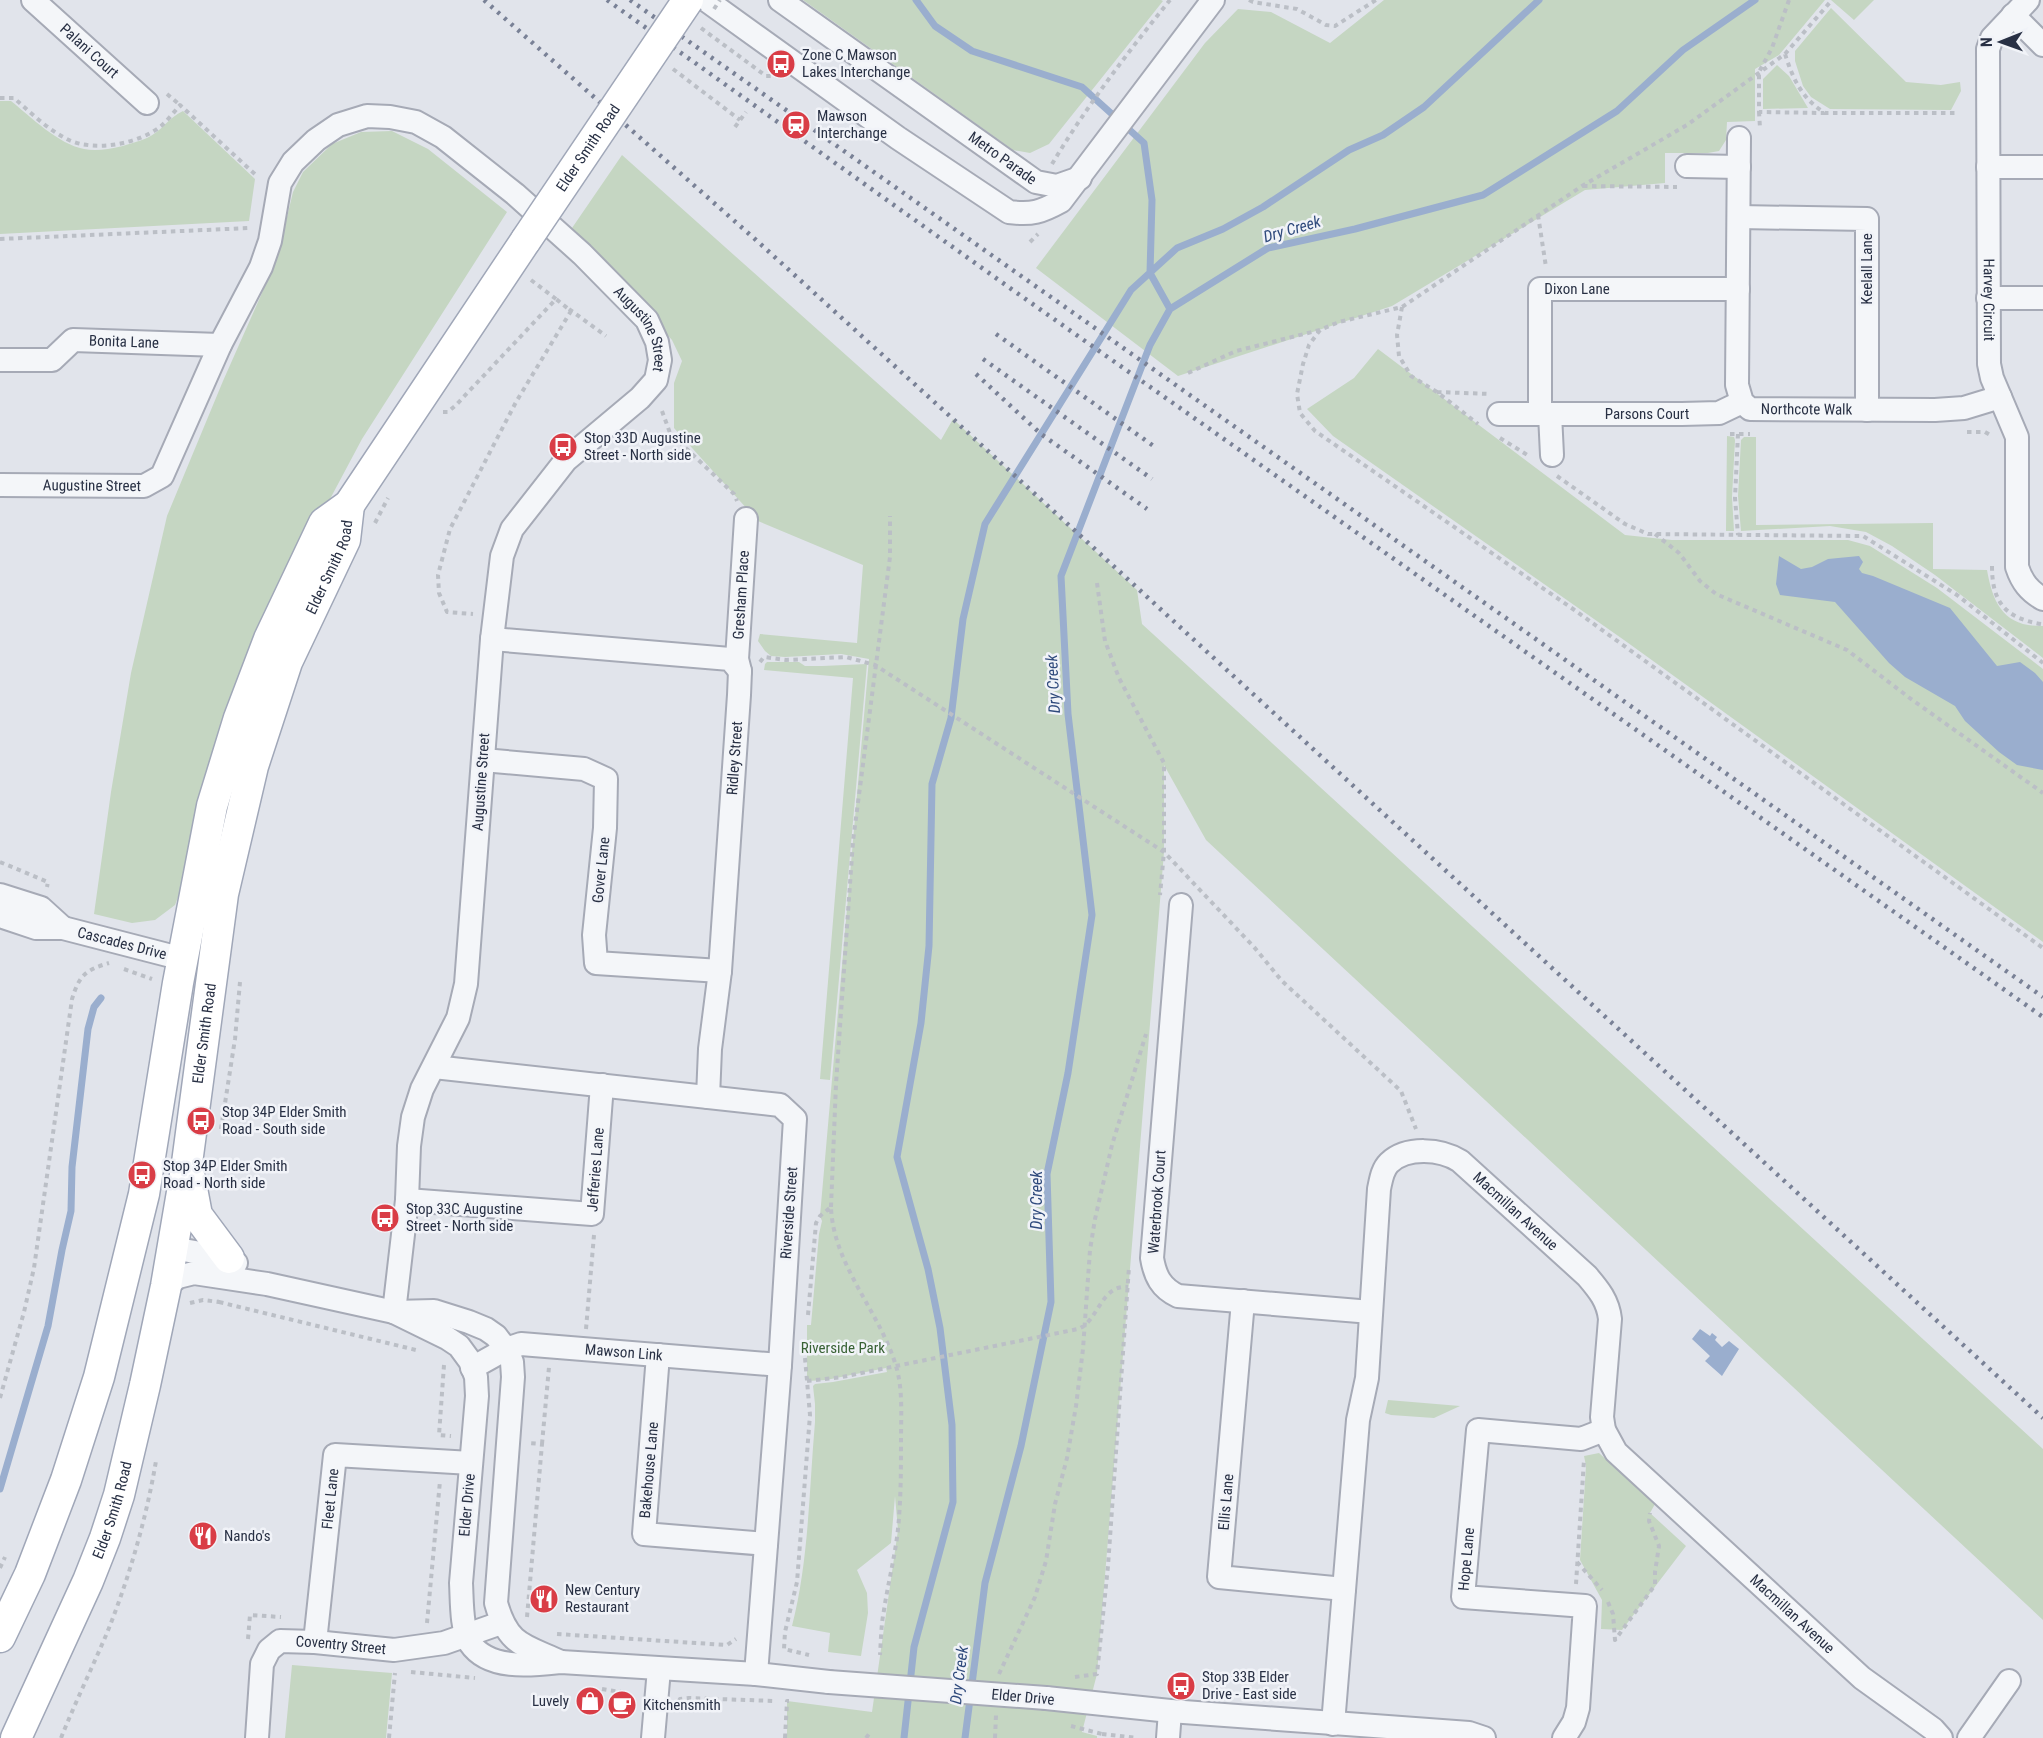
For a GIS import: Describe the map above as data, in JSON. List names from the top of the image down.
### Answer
{
  "streets": {
    "main road": ["Elder Smith Road"],
    "street": [
      "Palani Court",
      "Metro Parade",
      "Keelall Lane",
      "Dixon Lane",
      "Harvey Circuit",
      "Augustine Street",
      "Bonita Lane",
      "Northcote Walk",
      "Parsons Court",
      "Gresham Place",
      "Ridley Street",
      "Gover Lane",
      "Cascades Drive",
      "Jefferies Lane",
      "Waterbrook Court",
      "Macmillan Avenue",
      "Riverside Street",
      "Mawson Link",
      "Bakehouse Lane",
      "Fleet Lane",
      "Ellis Lane",
      "Elder Drive",
      "Hope Lane",
      "Coventry Street"
    ]
  },
  "crossings": [
    ["Elder Smith Road", "Cascades Drive"],
    ["Elder Smith Road", "Elder Drive"],
    ["Keelall Lane", "Northcote Walk"],
    ["Dixon Lane", "Northcote Walk"],
    ["Dixon Lane", "Parsons Court"],
    ["Harvey Circuit", "Northcote Walk"],
    ["Augustine Street", "Bonita Lane"],
    ["Augustine Street", "Gover Lane"],
    ["Augustine Street", "Jefferies Lane"],
    ["Augustine Street", "Riverside Street"],
    ["Augustine Street", "Elder Drive"],
    ["Northcote Walk", "Parsons Court"],
    ["Gresham Place", "Ridley Street"],
    ["Ridley Street", "Gover Lane"],
    ["Ridley Street", "Riverside Street"],
    ["Jefferies Lane", "Riverside Street"],
    ["Waterbrook Court", "Macmillan Avenue"],
    ["Waterbrook Court", "Ellis Lane"],
    ["Macmillan Avenue", "Ellis Lane"],
    ["Macmillan Avenue", "Elder Drive"],
    ["Macmillan Avenue", "Hope Lane"],
    ["Riverside Street", "Mawson Link"],
    ["Riverside Street", "Bakehouse Lane"],
    ["Riverside Street", "Elder Drive"],
    ["Mawson Link", "Bakehouse Lane"],
    ["Mawson Link", "Elder Drive"],
    ["Fleet Lane", "Elder Drive"],
    ["Fleet Lane", "Coventry Street"],
    ["Elder Drive", "Coventry Street"]
  ],
  "water": ["Dry Creek"],
  "parks": ["Riverside Park"],
  "places": {
    "bus stop": [
      "Zone C Mawson Lakes Interchange",
      "Stop 33D Augustine Street - North side",
      "Stop 34P Elder Smith Road - South side",
      "Stop 34P Elder Smith Road - North side",
      "Stop 33C Augustine Street - North side",
      "Stop 33B Elder Drive - East side"
    ],
    "station": ["Mawson Interchange"],
    "restaurant": ["Nando's", "New Century Restaurant"],
    "shop": ["Luvely"],
    "cafe": ["Kitchensmith"]
  },
  "north": "left"
}
